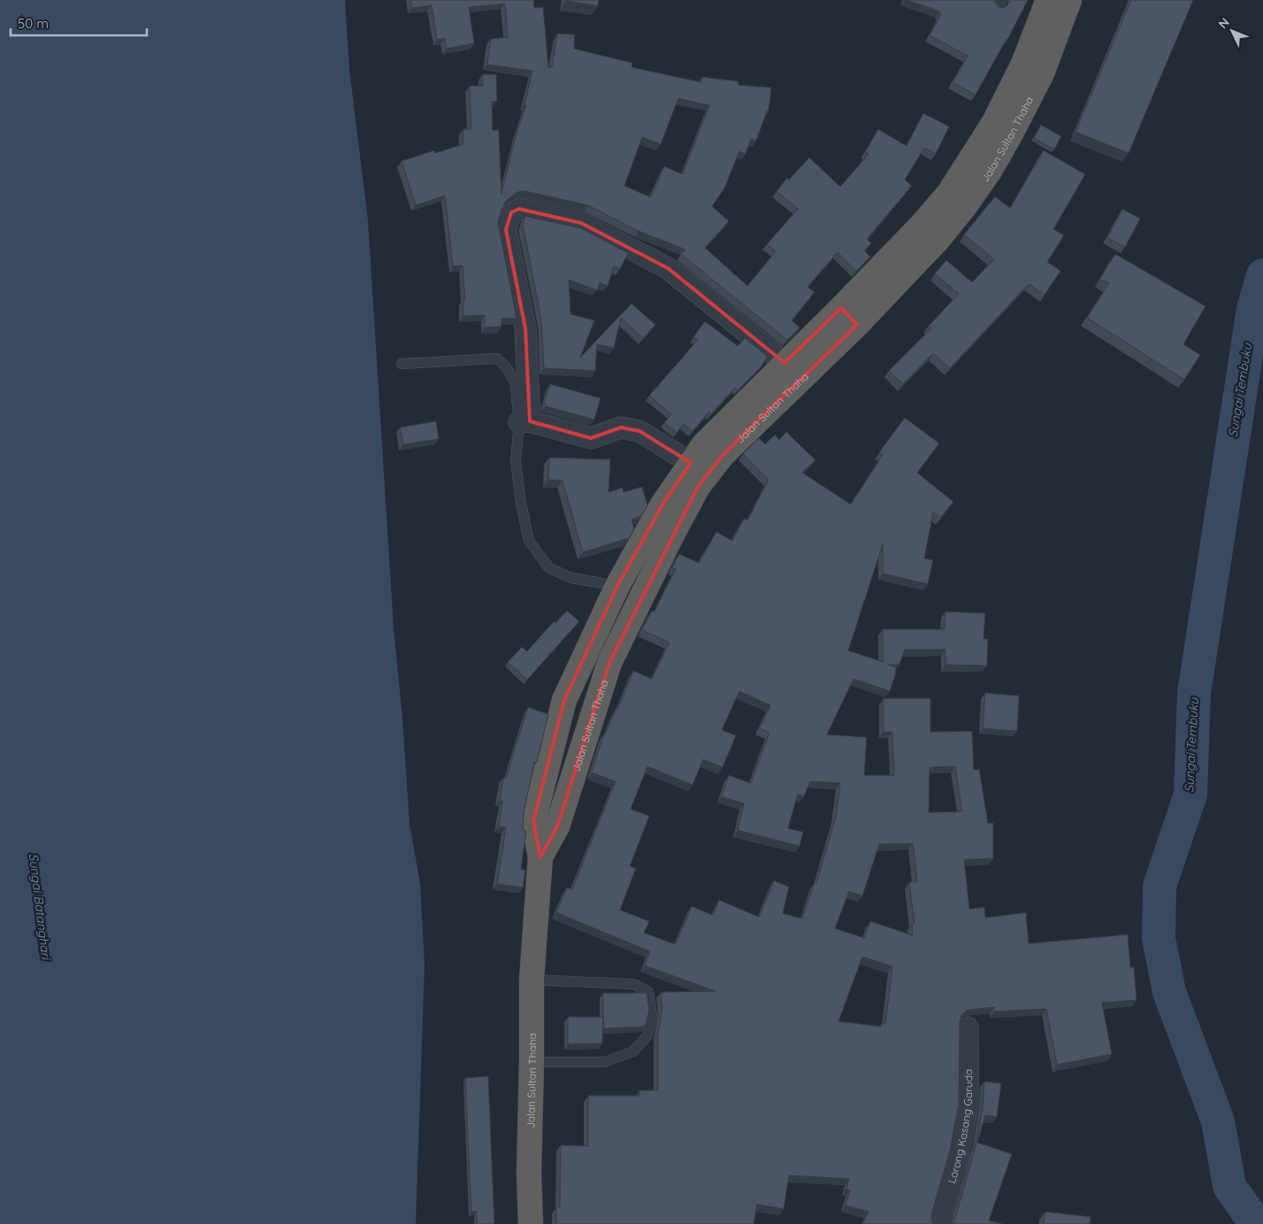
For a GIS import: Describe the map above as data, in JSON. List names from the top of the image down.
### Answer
{
  "streets": {
    "highway": ["Jalan Sultan Thaha"],
    "street": ["Lorong Kasang Garuda"]
  },
  "water": ["Sungai Tembuku", "Sungai Batanghari"],
  "scale_bar": "50 m",
  "north": "top left"
}
